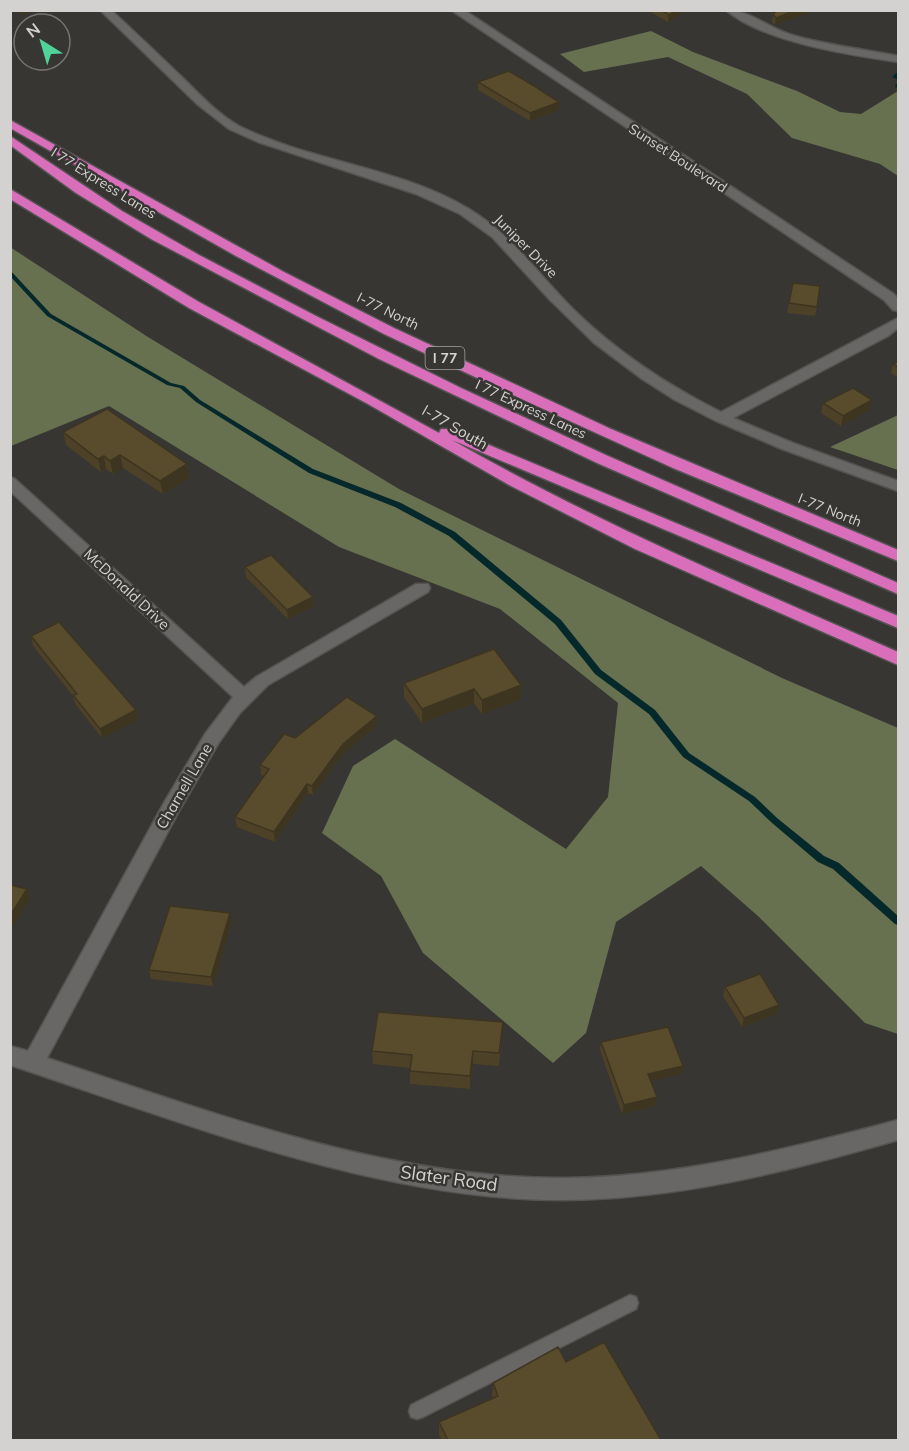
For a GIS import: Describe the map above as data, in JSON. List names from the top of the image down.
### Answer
{
  "streets": {
    "highway": [
      "I 77 Express Lanes",
      "I-77 North",
      "I 77",
      "I-77 South"
    ],
    "street": [
      "Sunset Boulevard",
      "Juniper Drive",
      "McDonald Drive",
      "Charnell Lane",
      "Slater Road"
    ]
  },
  "crossings": [
    ["McDonald Drive", "Charnell Lane"],
    ["Charnell Lane", "Slater Road"]
  ],
  "north": "top left"
}
